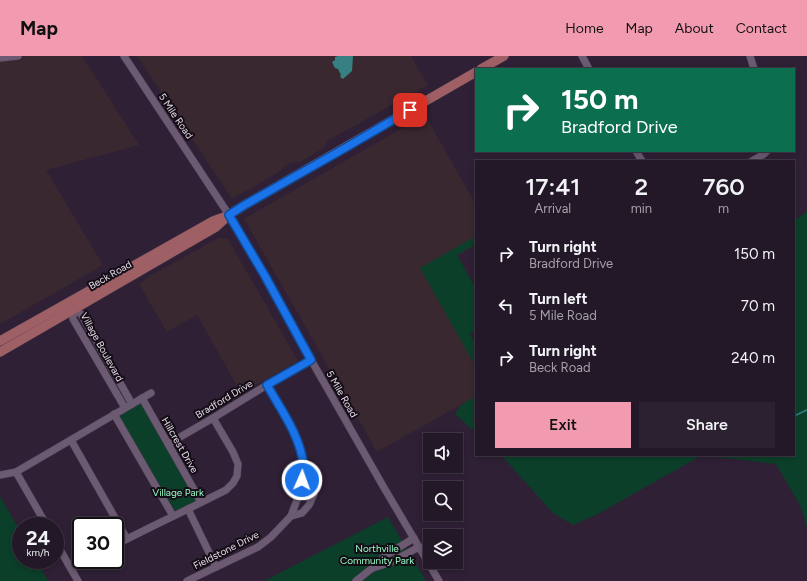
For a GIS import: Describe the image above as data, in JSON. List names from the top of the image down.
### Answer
{
  "streets": {
    "main road": ["Beck Road"],
    "street": [
      "5 Mile Road",
      "Village Boulevard",
      "Bradford Drive",
      "Hillcrest Drive",
      "Fieldstone Drive"
    ]
  },
  "crossings": [
    ["5 Mile Road", "Beck Road"],
    ["5 Mile Road", "Bradford Drive"],
    ["Beck Road", "Village Boulevard"],
    ["Bradford Drive", "Hillcrest Drive"],
    ["Bradford Drive", "Fieldstone Drive"]
  ],
  "parks": ["Village Park", "Northville Community Park"],
  "page": {
    "header": "Map",
    "nav": [
      "Home",
      "Map",
      "About",
      "Contact"
    ],
    "turn": ["150 m", "Bradford Drive"],
    "eta": [
      "17:41",
      "Arrival",
      "2",
      "min",
      "760",
      "m"
    ],
    "list": [
      {
        "name": "Turn right",
        "note": "Bradford Drive",
        "value": "150 m"
      },
      {
        "name": "Turn left",
        "note": "5 Mile Road",
        "value": "70 m"
      },
      {
        "name": "Turn right",
        "note": "Beck Road",
        "value": "240 m"
      }
    ],
    "buttons": ["Exit", "Share"],
    "speed": "24 km/h",
    "limit": "30"
  }
}
